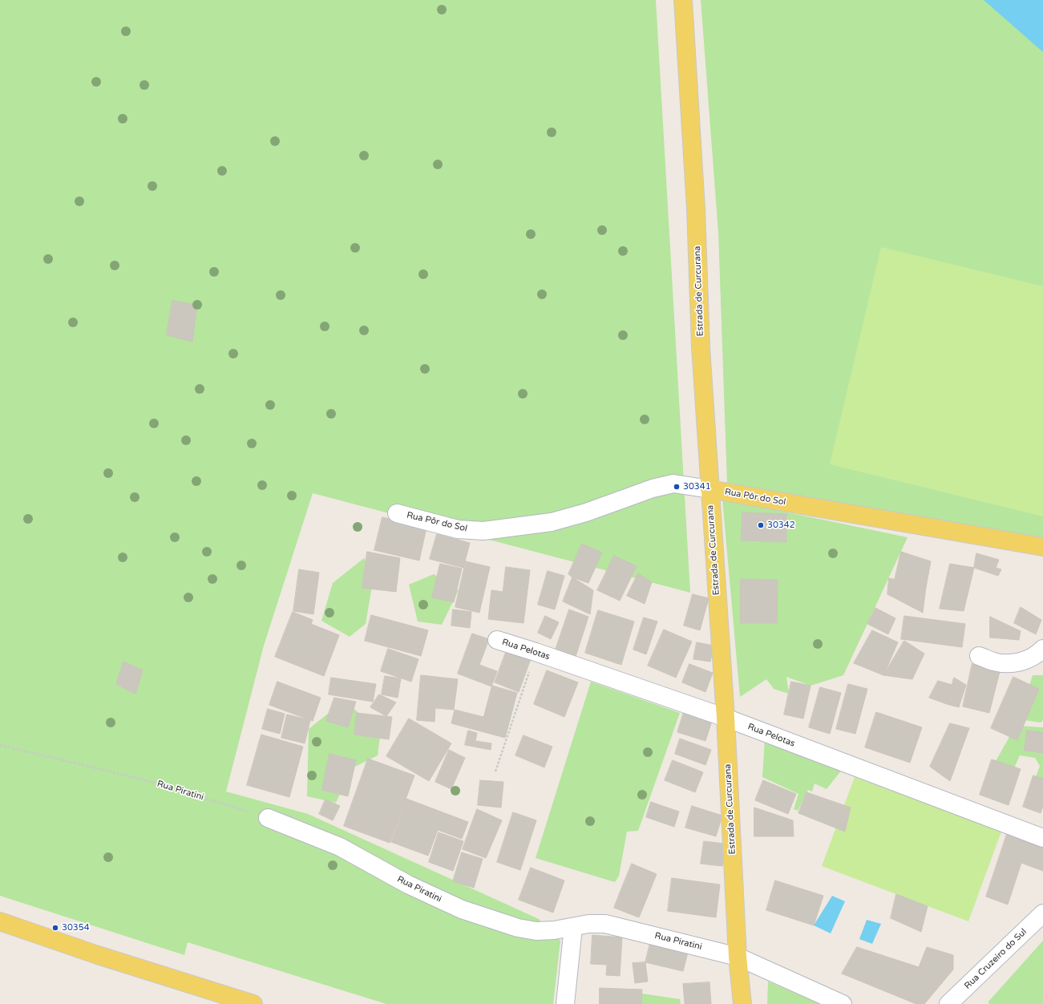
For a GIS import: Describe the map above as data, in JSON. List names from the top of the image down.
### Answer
{
  "streets": {
    "main road": ["Estrada de Curcurana", "Rua Pôr do Sol"],
    "street": ["Rua Pelotas", "Rua Piratini", "Rua Cruzeiro do Sul"]
  },
  "crossings": [
    ["Estrada de Curcurana", "Rua Pôr do Sol"],
    ["Estrada de Curcurana", "Rua Pelotas"],
    ["Estrada de Curcurana", "Rua Piratini"]
  ],
  "places": ["30341", "30342", "30354"]
}
